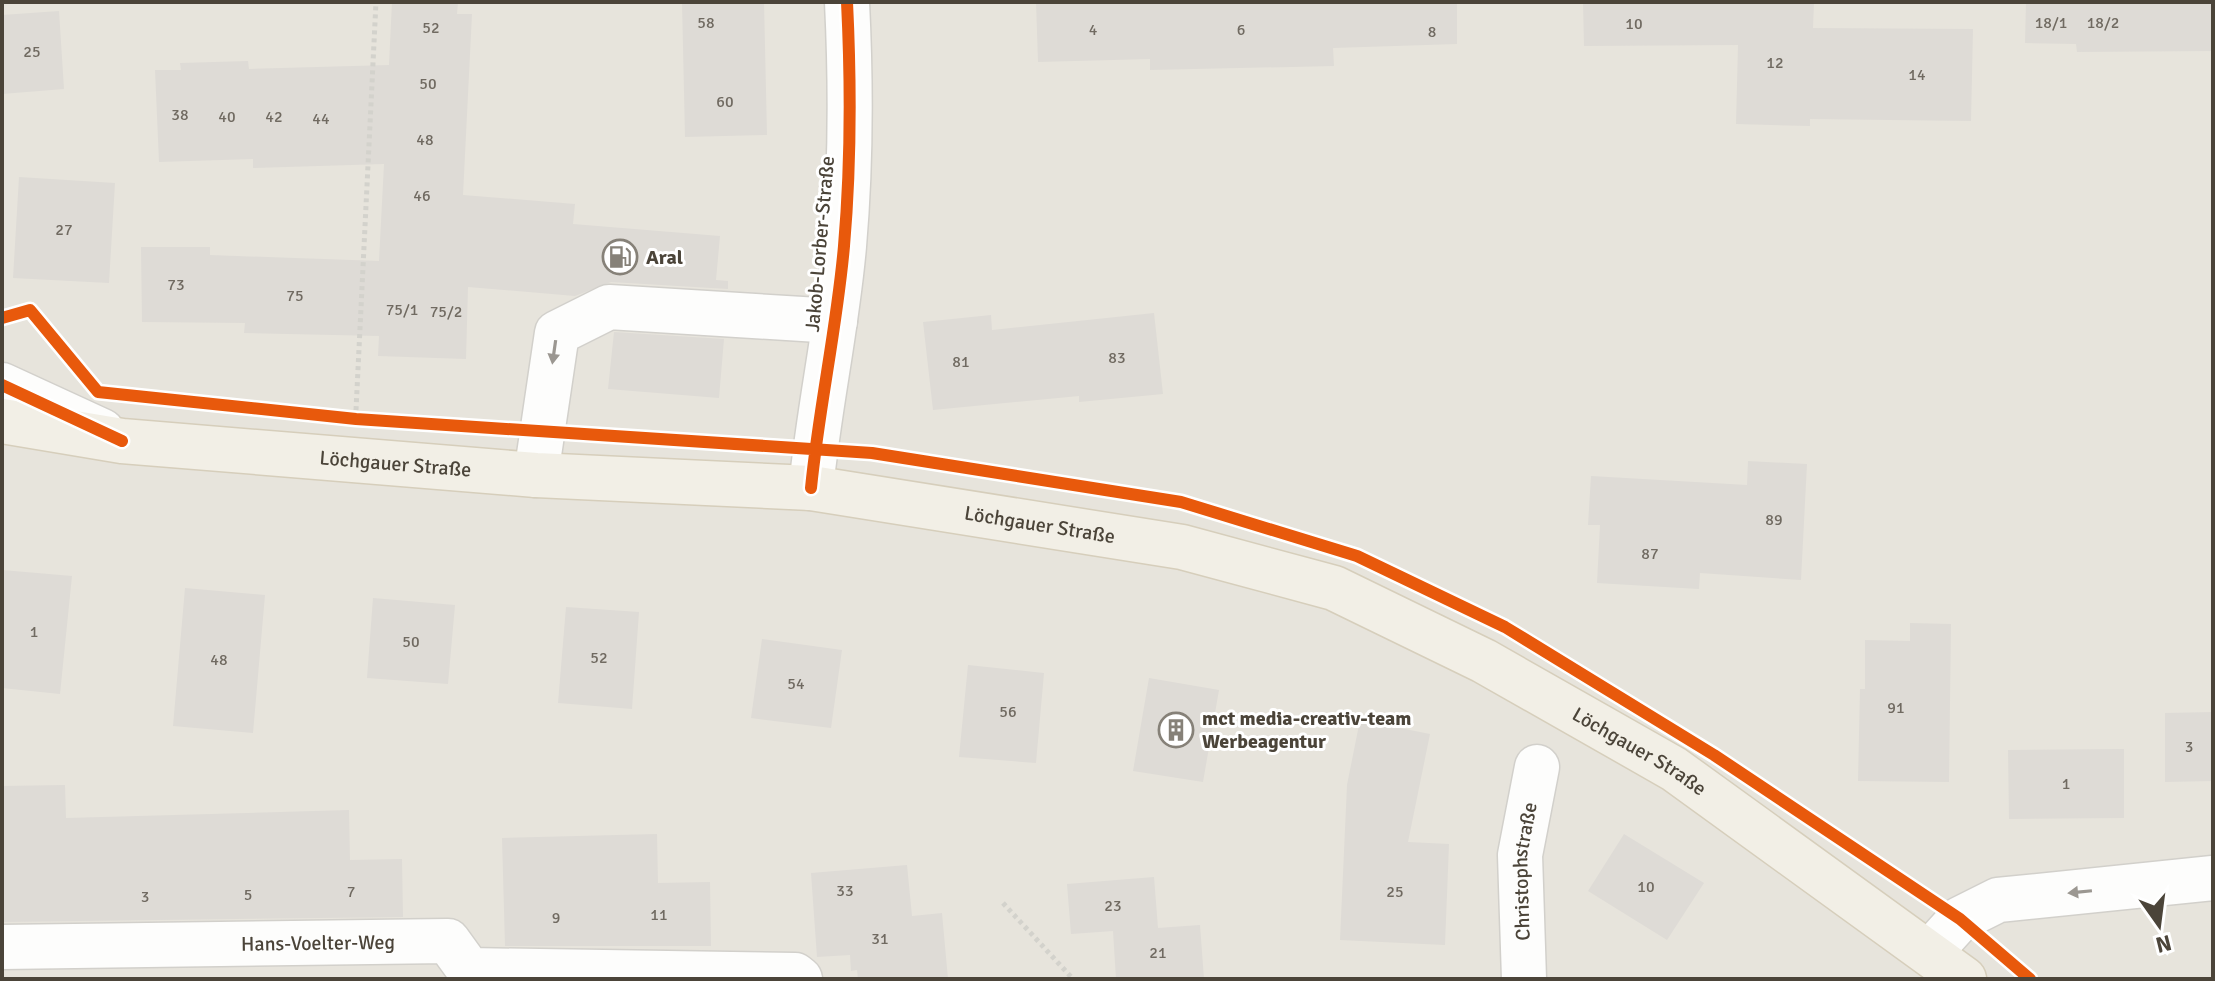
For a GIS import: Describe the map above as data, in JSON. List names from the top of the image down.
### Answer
{
  "streets": {
    "main road": ["Löchgauer Straße"],
    "street": ["Jakob-Lorber-Straße", "Christophstraße", "Hans-Voelter-Weg"]
  },
  "crossings": [
    ["Jakob-Lorber-Straße", "Löchgauer Straße"]
  ],
  "places": {
    "fuel station": ["Aral"],
    "building": ["mct media-creativ-team Werbeagentur"]
  },
  "house_numbers": [
    "58",
    "18/1",
    "18/2",
    "10",
    "52",
    "4",
    "6",
    "8",
    "25",
    "12",
    "14",
    "50",
    "60",
    "38",
    "40",
    "42",
    "44",
    "48",
    "46",
    "27",
    "73",
    "75",
    "75/1",
    "75/2",
    "83",
    "81",
    "89",
    "87",
    "1",
    "50",
    "52",
    "48",
    "54",
    "91",
    "56",
    "3",
    "1",
    "10",
    "33",
    "7",
    "25",
    "5",
    "3",
    "23",
    "11",
    "9",
    "31",
    "21"
  ],
  "north": "bottom"
}
